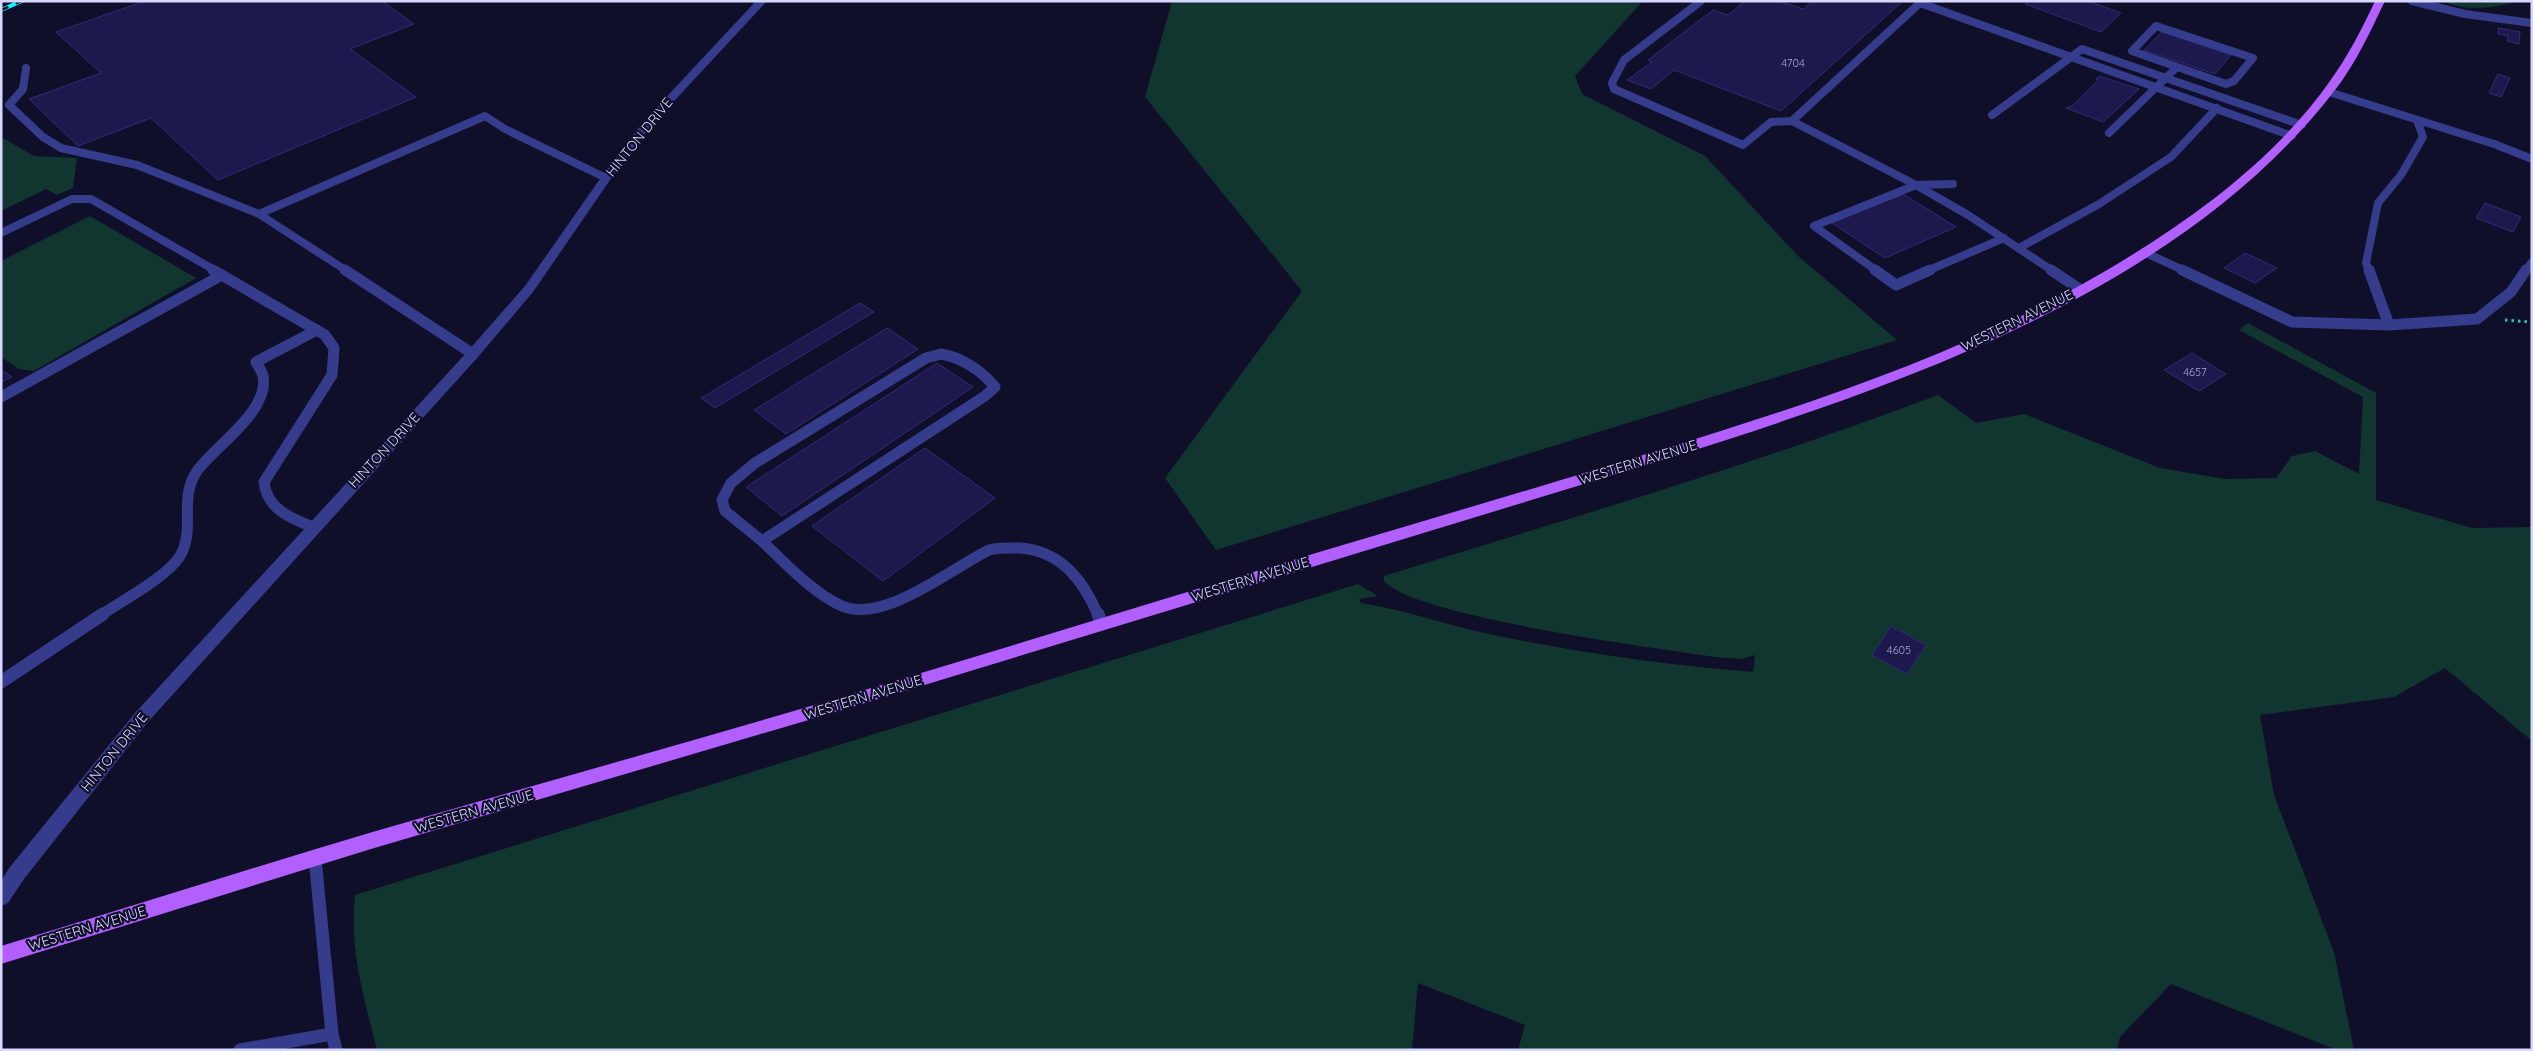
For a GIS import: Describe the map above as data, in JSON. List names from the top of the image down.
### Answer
{
  "streets": {
    "main road": ["WESTERN AVENUE"],
    "street": ["HINTON DRIVE"]
  },
  "house_numbers": ["4704", "4657", "4605"]
}
